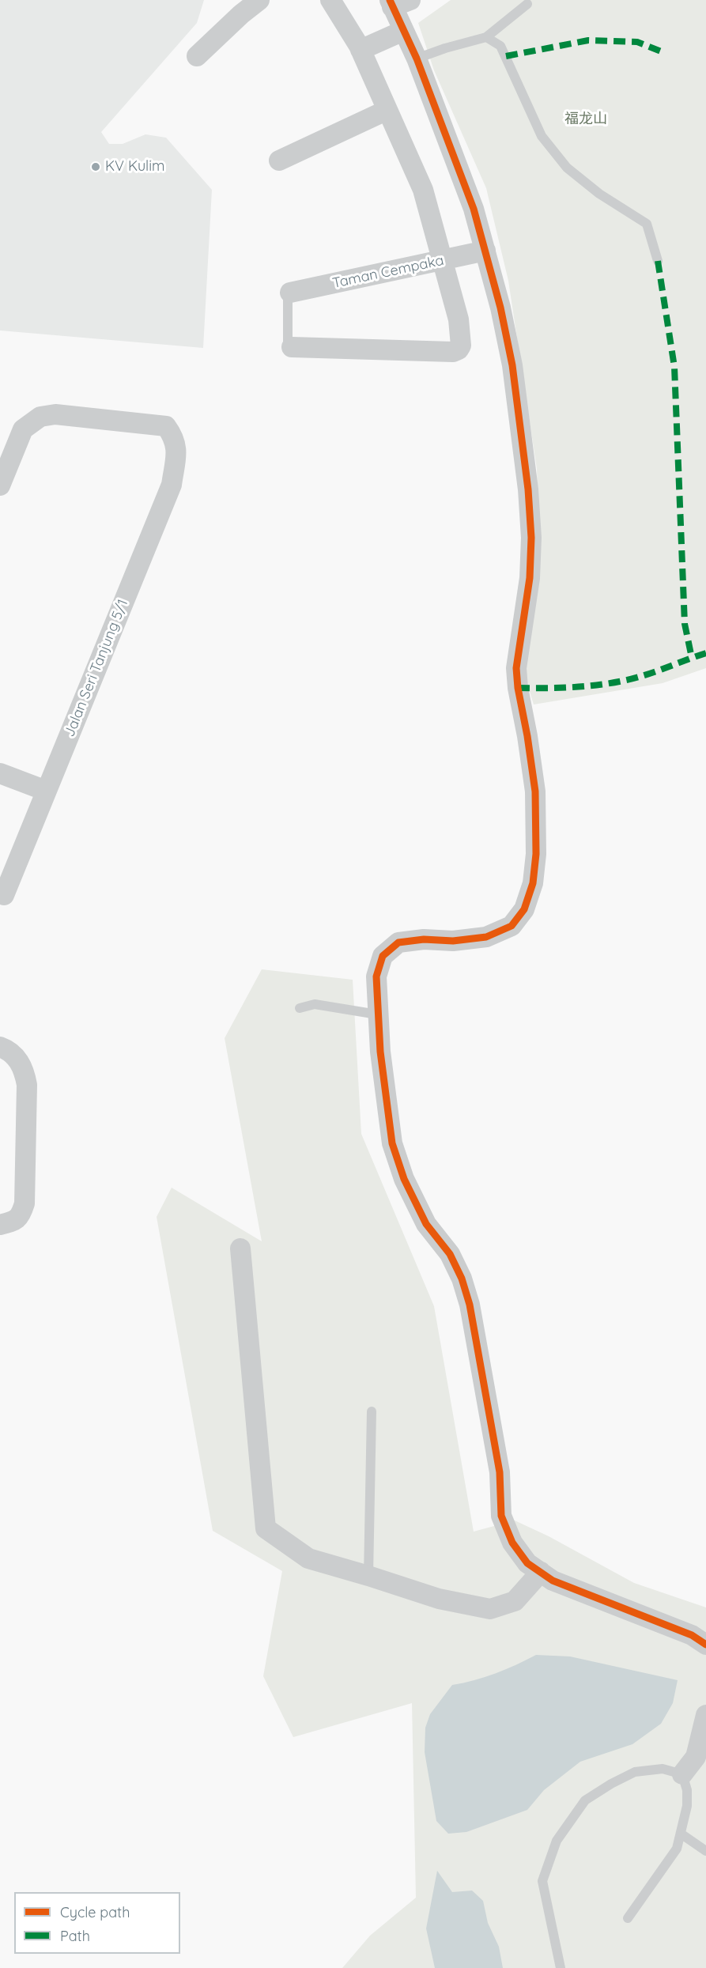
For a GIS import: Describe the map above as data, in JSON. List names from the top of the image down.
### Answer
{
  "streets": {
    "street": ["Taman Cempaka", "Jalan Seri Tanjung 5/1"]
  },
  "parks": ["福龙山"],
  "places": ["KV Kulim"],
  "legend": ["Cycle path", "Path"]
}
